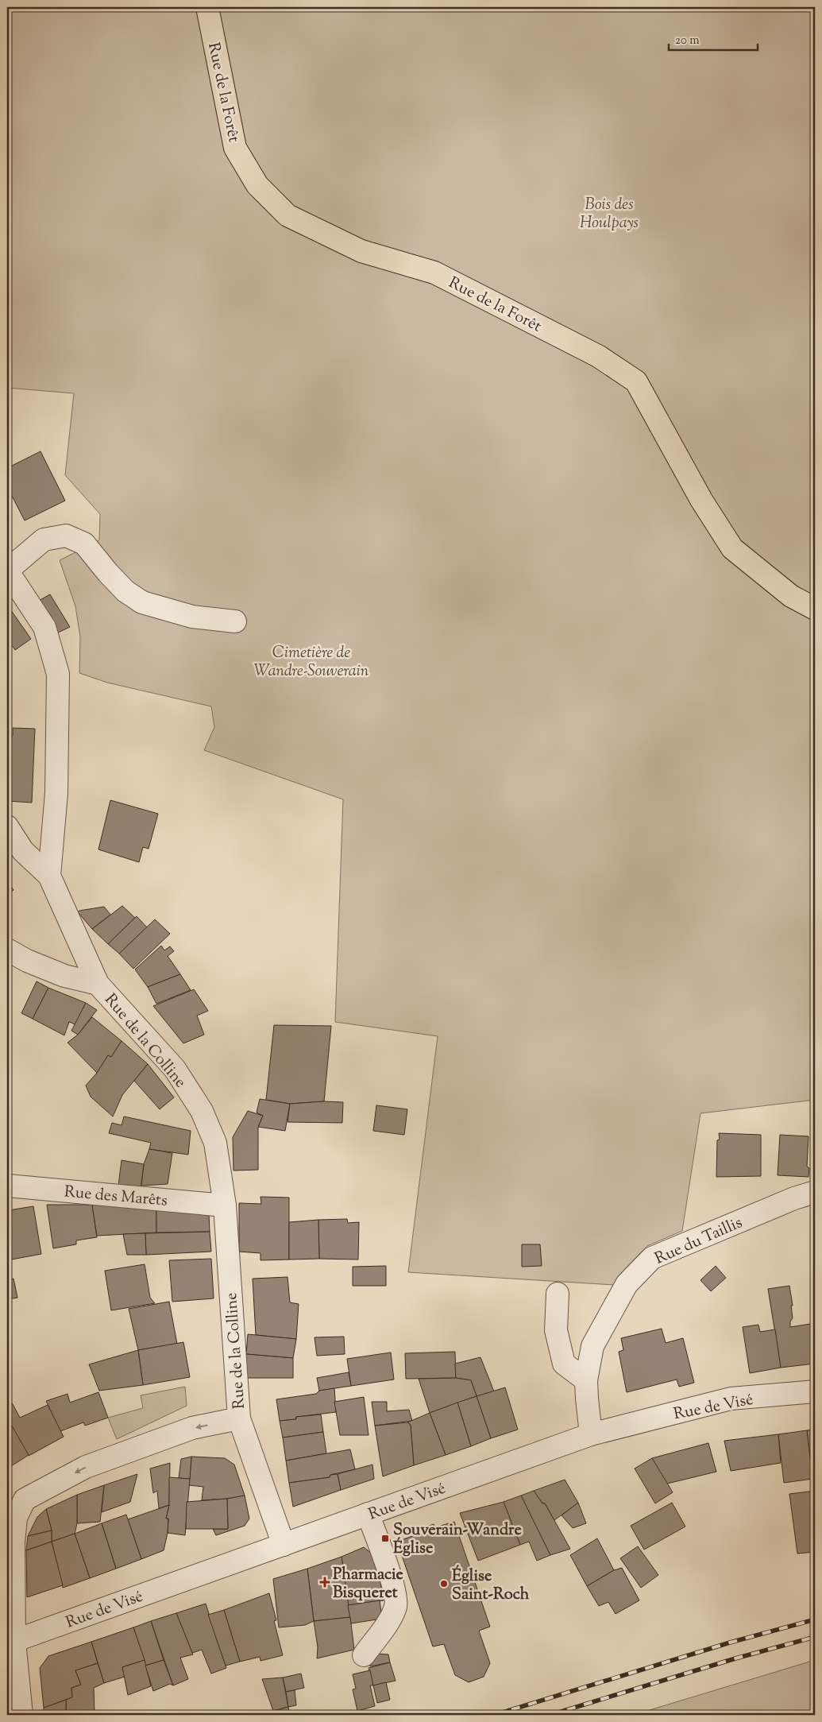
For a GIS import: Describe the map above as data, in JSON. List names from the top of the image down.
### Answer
{
  "streets": {
    "main road": ["Rue de la Forêt"],
    "street": [
      "Rue de la Colline",
      "Rue des Marêts",
      "Rue du Taillis",
      "Rue de Visé"
    ]
  },
  "crossings": [
    ["Rue de la Colline", "Rue des Marêts"],
    ["Rue de la Colline", "Rue de Visé"],
    ["Rue du Taillis", "Rue de Visé"]
  ],
  "parks": ["Bois des Houlpays", "Cimetière de Wandre-Souverain"],
  "places": {
    "transit": ["Souverain-Wandre Église"],
    "health": ["Pharmacie Bisqueret"],
    "other": ["Église Saint-Roch"]
  },
  "scale_bar": "20 m"
}
